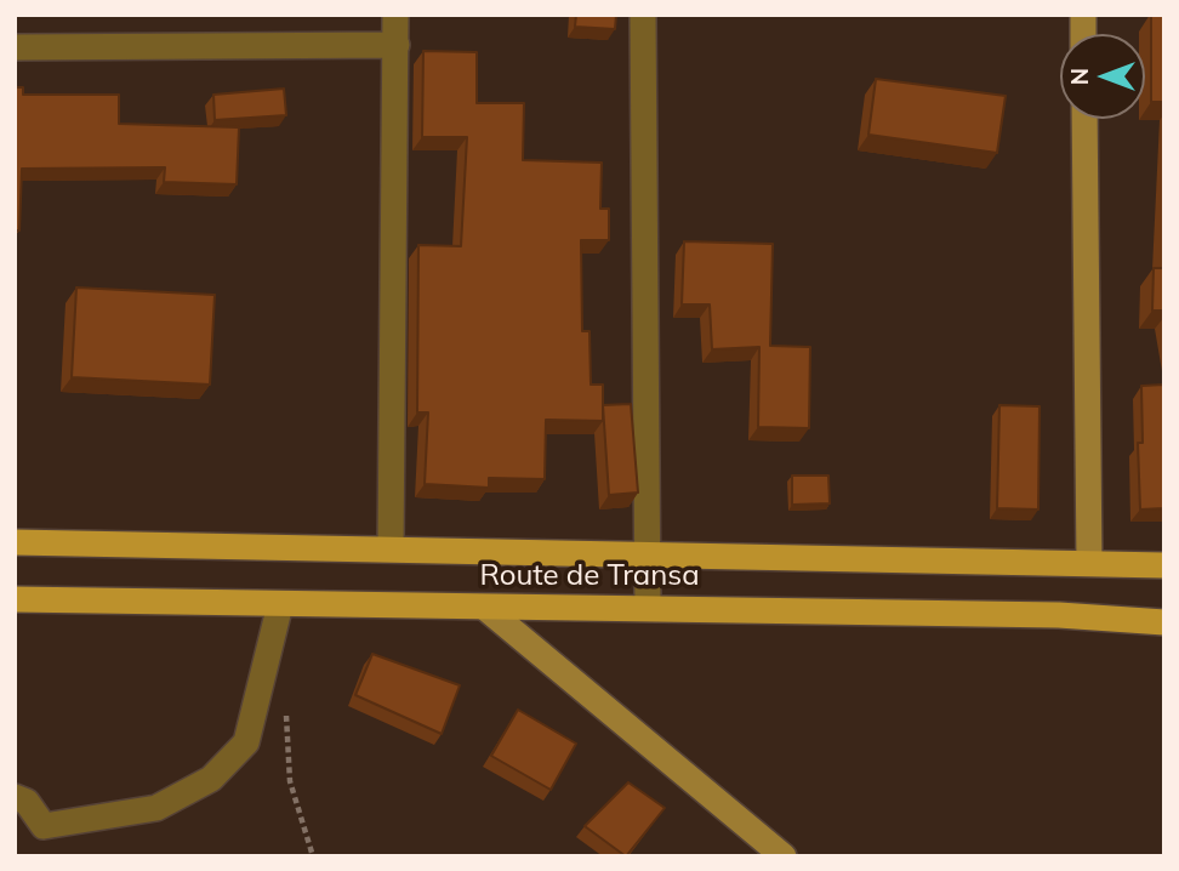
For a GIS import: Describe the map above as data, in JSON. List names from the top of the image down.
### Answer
{
  "streets": {
    "main road": ["Route de Transa"]
  },
  "north": "left"
}
